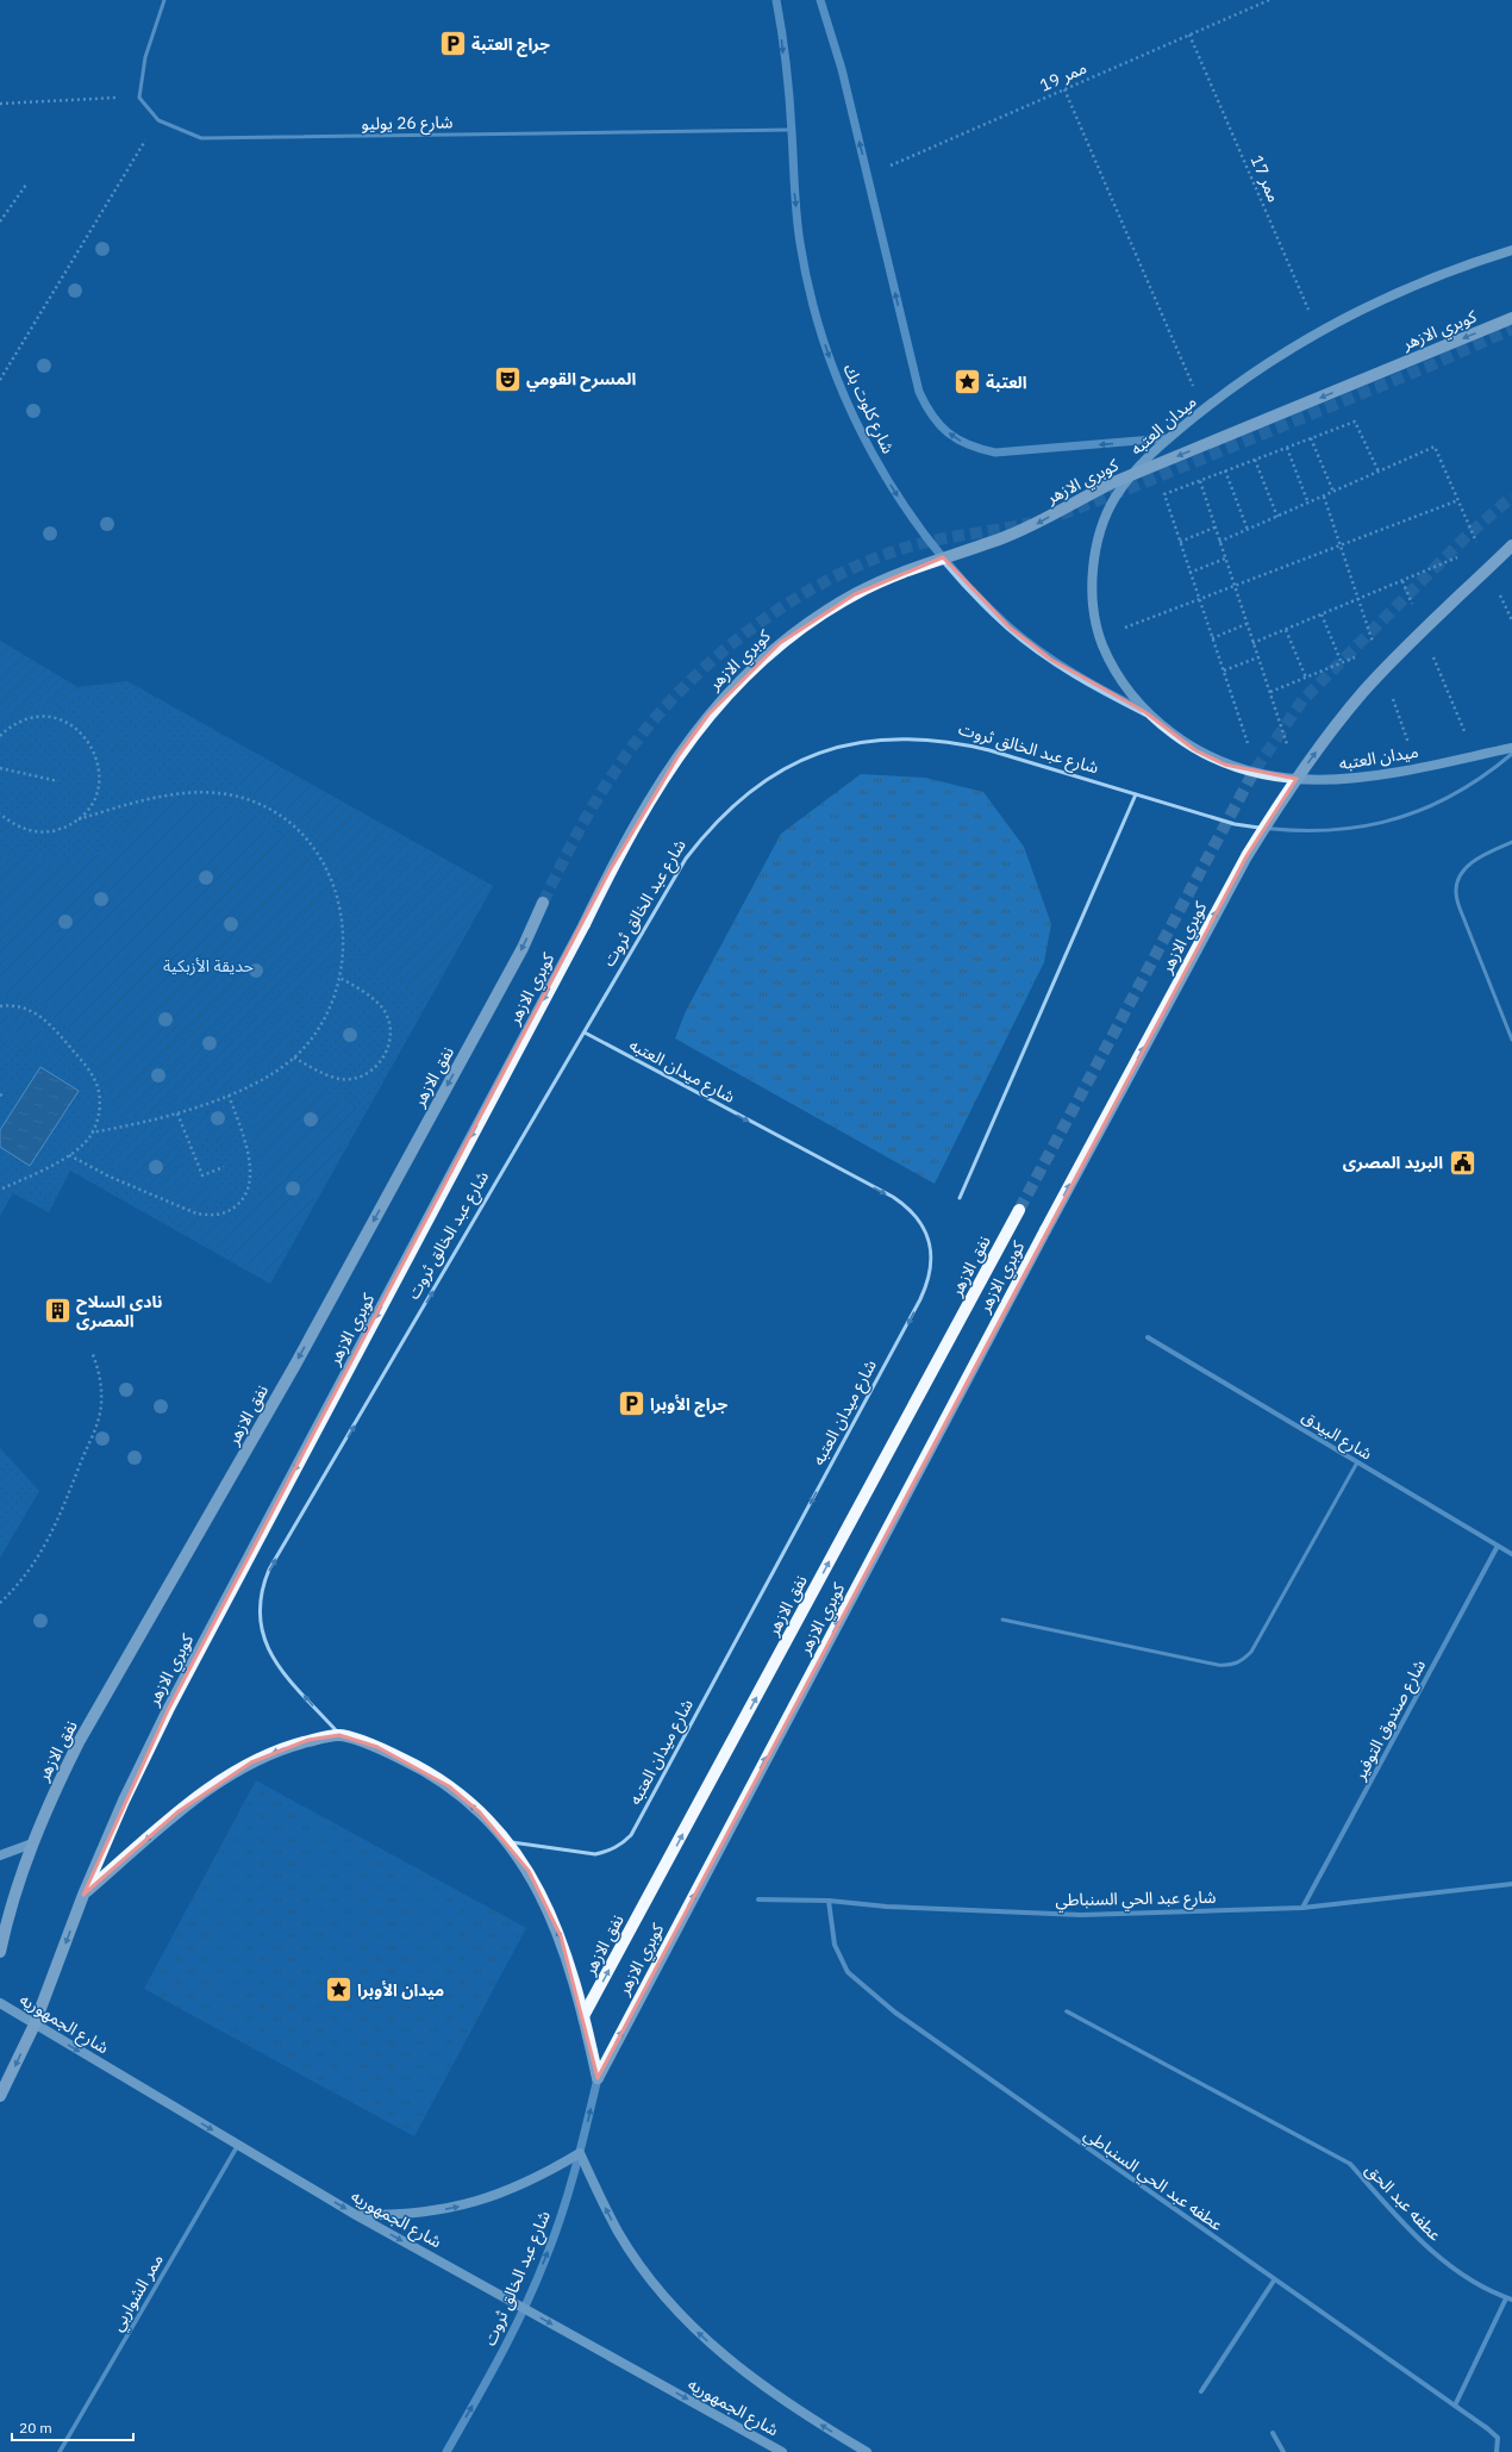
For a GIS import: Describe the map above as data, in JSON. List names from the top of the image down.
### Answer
{
  "streets": {
    "main road": [
      "كوبري الازهر",
      "ميدان العتبه",
      "نفق الازهر",
      "شارع الجمهوريه"
    ],
    "street": [
      "شارع كلوت بك",
      "شارع عبد الخالق ثروت",
      "شارع البيدق",
      "شارع صندوق التوفير",
      "شارع عبد الحي السنباطي",
      "عطفه عبد الحي السنباطي",
      "عطفه عبد الحق",
      "ممر الشواربي"
    ],
    "lane": ["شارع 26 يوليو", "شارع ميدان العتبه"],
    "path": ["ممر 19", "ممر 17"]
  },
  "crossings": [
    ["ممر 19", "ممر 17"],
    ["شارع 26 يوليو", "شارع كلوت بك"],
    ["ممر 17", "ميدان العتبه"],
    ["كوبري الازهر", "شارع عبد الخالق ثروت"],
    ["كوبري الازهر", "شارع الجمهوريه"],
    ["شارع كلوت بك", "ميدان العتبه"],
    ["شارع عبد الخالق ثروت", "شارع ميدان العتبه"],
    ["شارع عبد الخالق ثروت", "شارع الجمهوريه"],
    ["شارع البيدق", "شارع صندوق التوفير"],
    ["شارع صندوق التوفير", "شارع عبد الحي السنباطي"],
    ["شارع عبد الحي السنباطي", "عطفه عبد الحي السنباطي"],
    ["شارع الجمهوريه", "ممر الشواربي"]
  ],
  "one_way": ["شارع كلوت بك", "شارع عبد الخالق ثروت"],
  "parks": ["حديقة الأزبكية"],
  "places": {
    "parking": ["جراج العتبة", "جراج الأوبرا"],
    "theatre": ["المسرح القومي"],
    "place": ["العتبة", "ميدان الأوبرا"],
    "public building": ["البريد المصرى"],
    "building": ["نادى السلاح المصرى"]
  },
  "scale_bar": "20 m"
}
